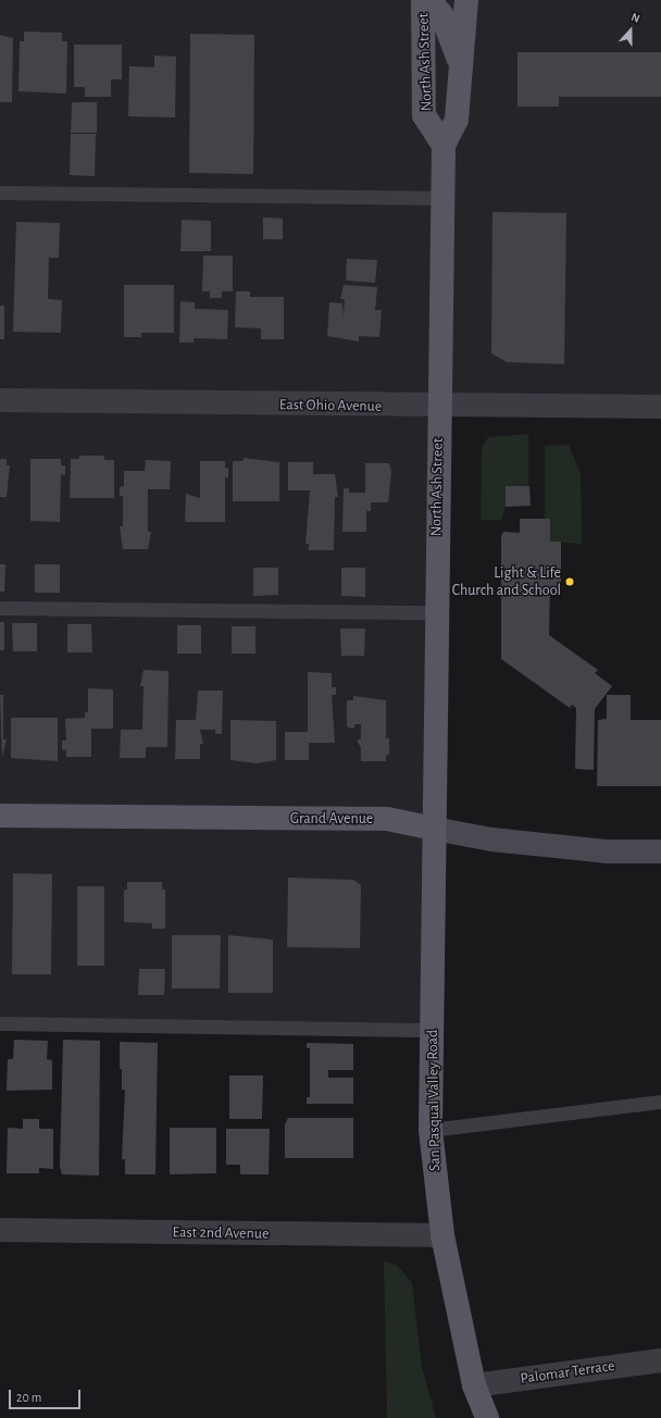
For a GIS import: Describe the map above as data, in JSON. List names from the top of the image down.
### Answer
{
  "streets": {
    "main road": ["North Ash Street", "Grand Avenue", "San Pasqual Valley Road"],
    "street": ["East Ohio Avenue", "East 2nd Avenue", "Palomar Terrace"]
  },
  "crossings": [
    ["North Ash Street", "East Ohio Avenue"],
    ["North Ash Street", "Grand Avenue"],
    ["North Ash Street", "San Pasqual Valley Road"],
    ["Grand Avenue", "San Pasqual Valley Road"],
    ["San Pasqual Valley Road", "East 2nd Avenue"],
    ["San Pasqual Valley Road", "Palomar Terrace"]
  ],
  "places": ["Light & Life Church and School"],
  "scale_bar": "20 m",
  "north": "top"
}
